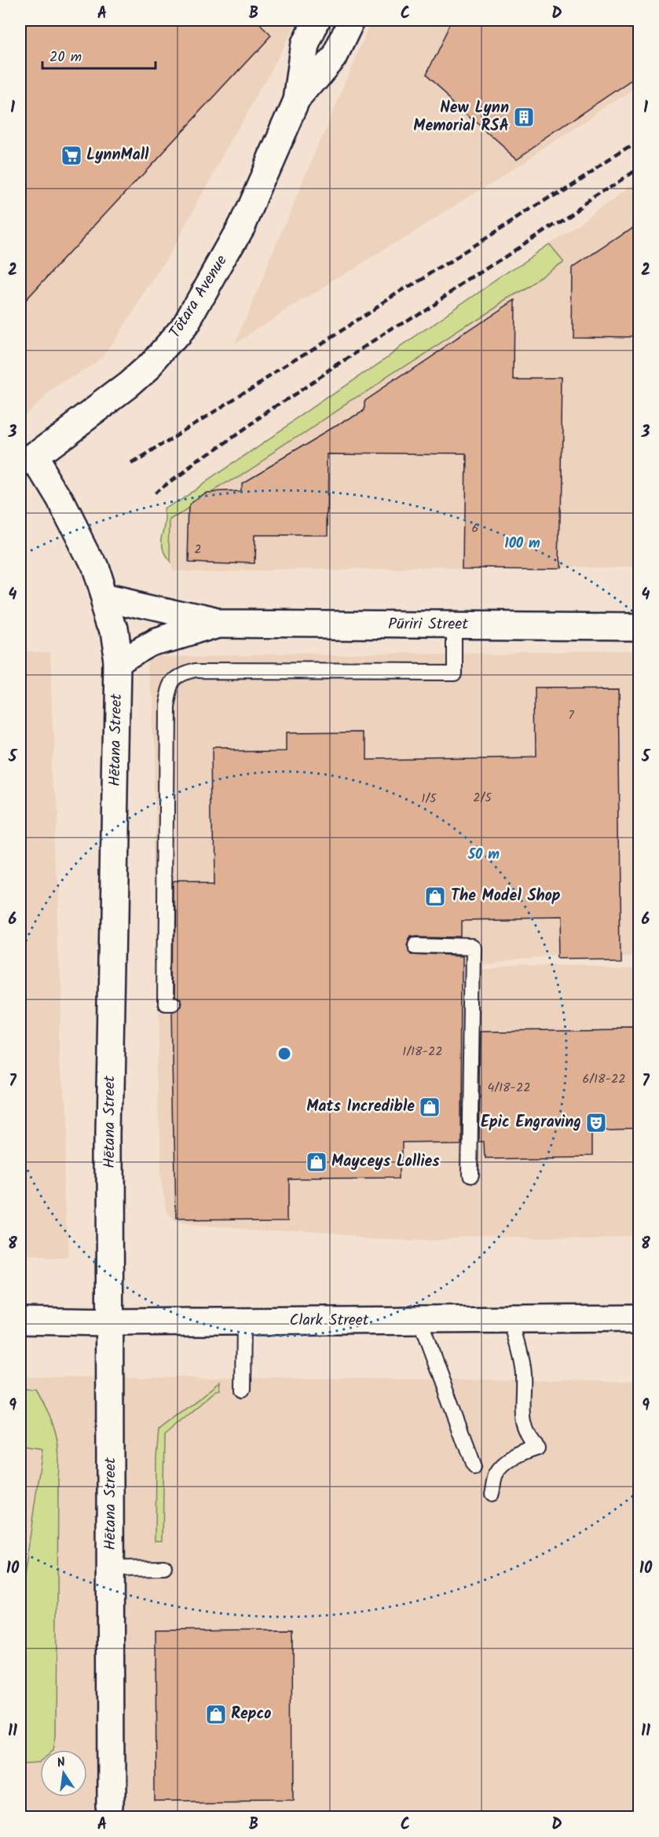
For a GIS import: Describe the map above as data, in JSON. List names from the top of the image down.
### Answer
{
  "streets": {
    "street": [
      "Tōtara Avenue",
      "Pūriri Street",
      "Hētana Street",
      "Clark Street"
    ]
  },
  "crossings": [
    ["Tōtara Avenue", "Hētana Street"],
    ["Pūriri Street", "Hētana Street"],
    ["Hētana Street", "Clark Street"]
  ],
  "places": {
    "building": ["New Lynn Memorial RSA"],
    "supermarket": ["LynnMall"],
    "shop": [
      "The Model Shop",
      "Mats Incredible",
      "Mayceys Lollies",
      "Repco"
    ],
    "theatre": ["Epic Engraving"]
  },
  "house_numbers": [
    "6",
    "2",
    "7",
    "2/5",
    "1/5",
    "1/18-22",
    "6/18-22",
    "4/18-22"
  ],
  "scale_bar": "20 m",
  "north": "top",
  "grid": {
    "columns": [
      "A",
      "B",
      "C",
      "D"
    ],
    "rows": [
      "1",
      "2",
      "3",
      "4",
      "5",
      "6",
      "7",
      "8",
      "9",
      "10",
      "11"
    ]
  },
  "rings": ["100 m", "50 m"]
}
